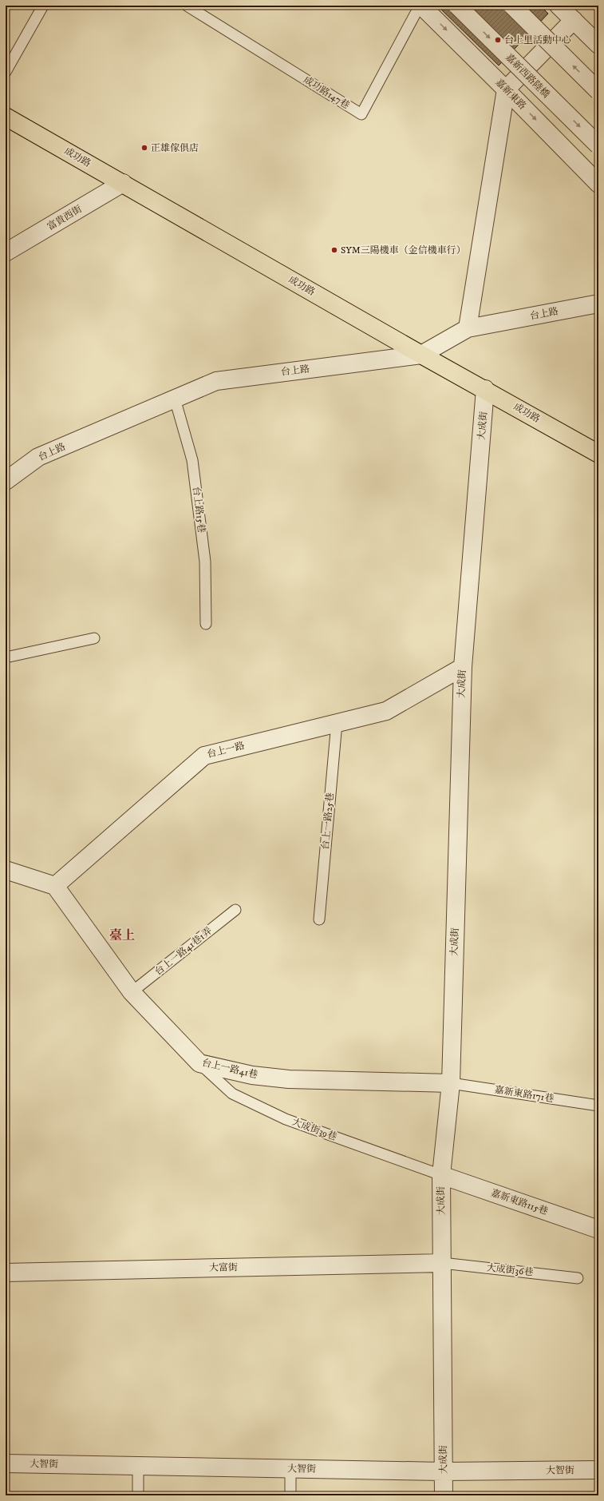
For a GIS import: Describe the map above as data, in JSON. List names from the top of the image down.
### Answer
{
  "streets": {
    "main road": ["成功路"],
    "street": [
      "嘉新西路陸橋",
      "嘉新東路",
      "富貴西街",
      "台上路",
      "大成街",
      "台上一路",
      "台上一路41巷",
      "嘉新東路115巷",
      "大富街",
      "大智街"
    ],
    "lane": [
      "成功路147巷",
      "台上路15巷",
      "台上一路25巷",
      "台上一路41巷1弄",
      "嘉新東路171巷",
      "大成街39巷",
      "大成街36巷"
    ]
  },
  "crossings": [
    ["成功路147巷", "嘉新東路"],
    ["成功路", "富貴西街"],
    ["成功路", "台上路"],
    ["成功路", "大成街"],
    ["台上路", "台上路15巷"],
    ["大成街", "台上一路"],
    ["大成街", "台上一路41巷"],
    ["大成街", "嘉新東路171巷"],
    ["大成街", "大成街39巷"],
    ["大成街", "嘉新東路115巷"],
    ["大成街", "大富街"],
    ["大成街", "大成街36巷"],
    ["大成街", "大智街"],
    ["台上一路", "台上一路25巷"],
    ["台上一路", "台上一路41巷"],
    ["台上一路41巷1弄", "台上一路41巷"],
    ["台上一路41巷", "嘉新東路171巷"],
    ["台上一路41巷", "大成街39巷"],
    ["大成街39巷", "嘉新東路115巷"],
    ["大富街", "大成街36巷"]
  ],
  "districts": ["臺上"],
  "places": ["台上里活動中心", "正雄傢俱店", "SYM三陽機車（金信機車行）"]
}
